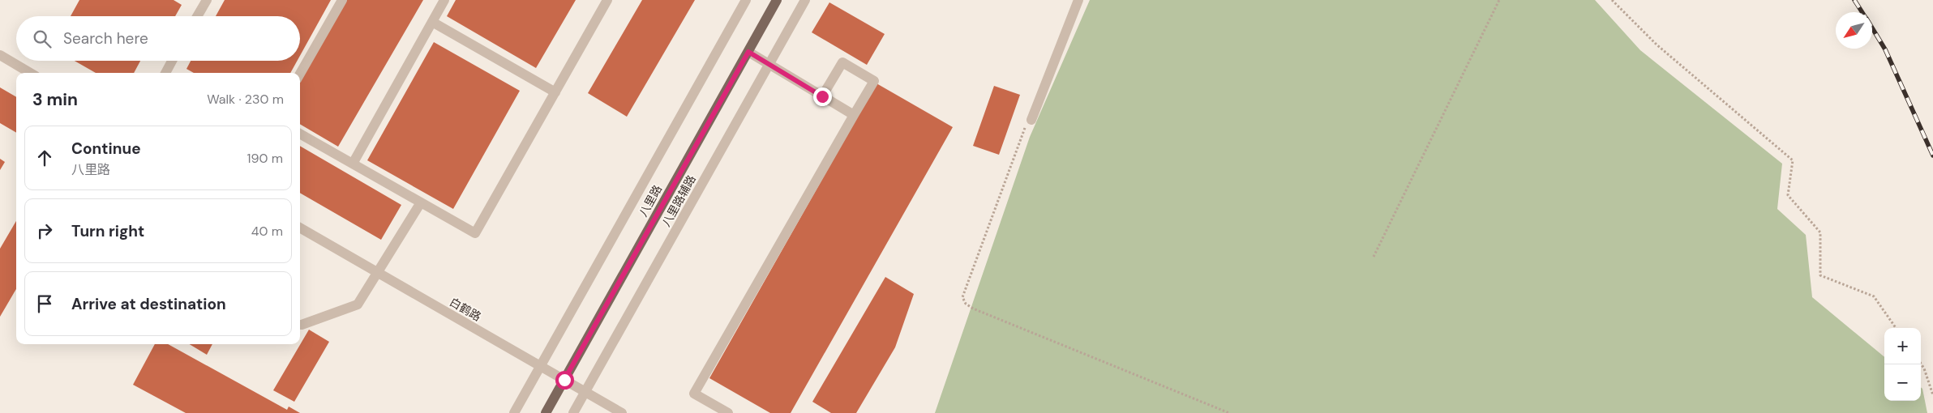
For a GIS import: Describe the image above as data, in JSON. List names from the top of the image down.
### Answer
{
  "streets": {
    "main road": ["八里路"],
    "street": ["八里路辅路", "白鹤路"]
  },
  "crossings": [
    ["八里路", "白鹤路"],
    ["八里路辅路", "白鹤路"]
  ],
  "north": "bottom left",
  "page": {
    "search": "Search here",
    "heading": ["3 min", "Walk · 230 m"],
    "list": [
      ["Continue", "八里路", "190 m"],
      ["Turn right", "40 m"],
      "Arrive at destination"
    ],
    "map_buttons": ["+", "−"]
  }
}
